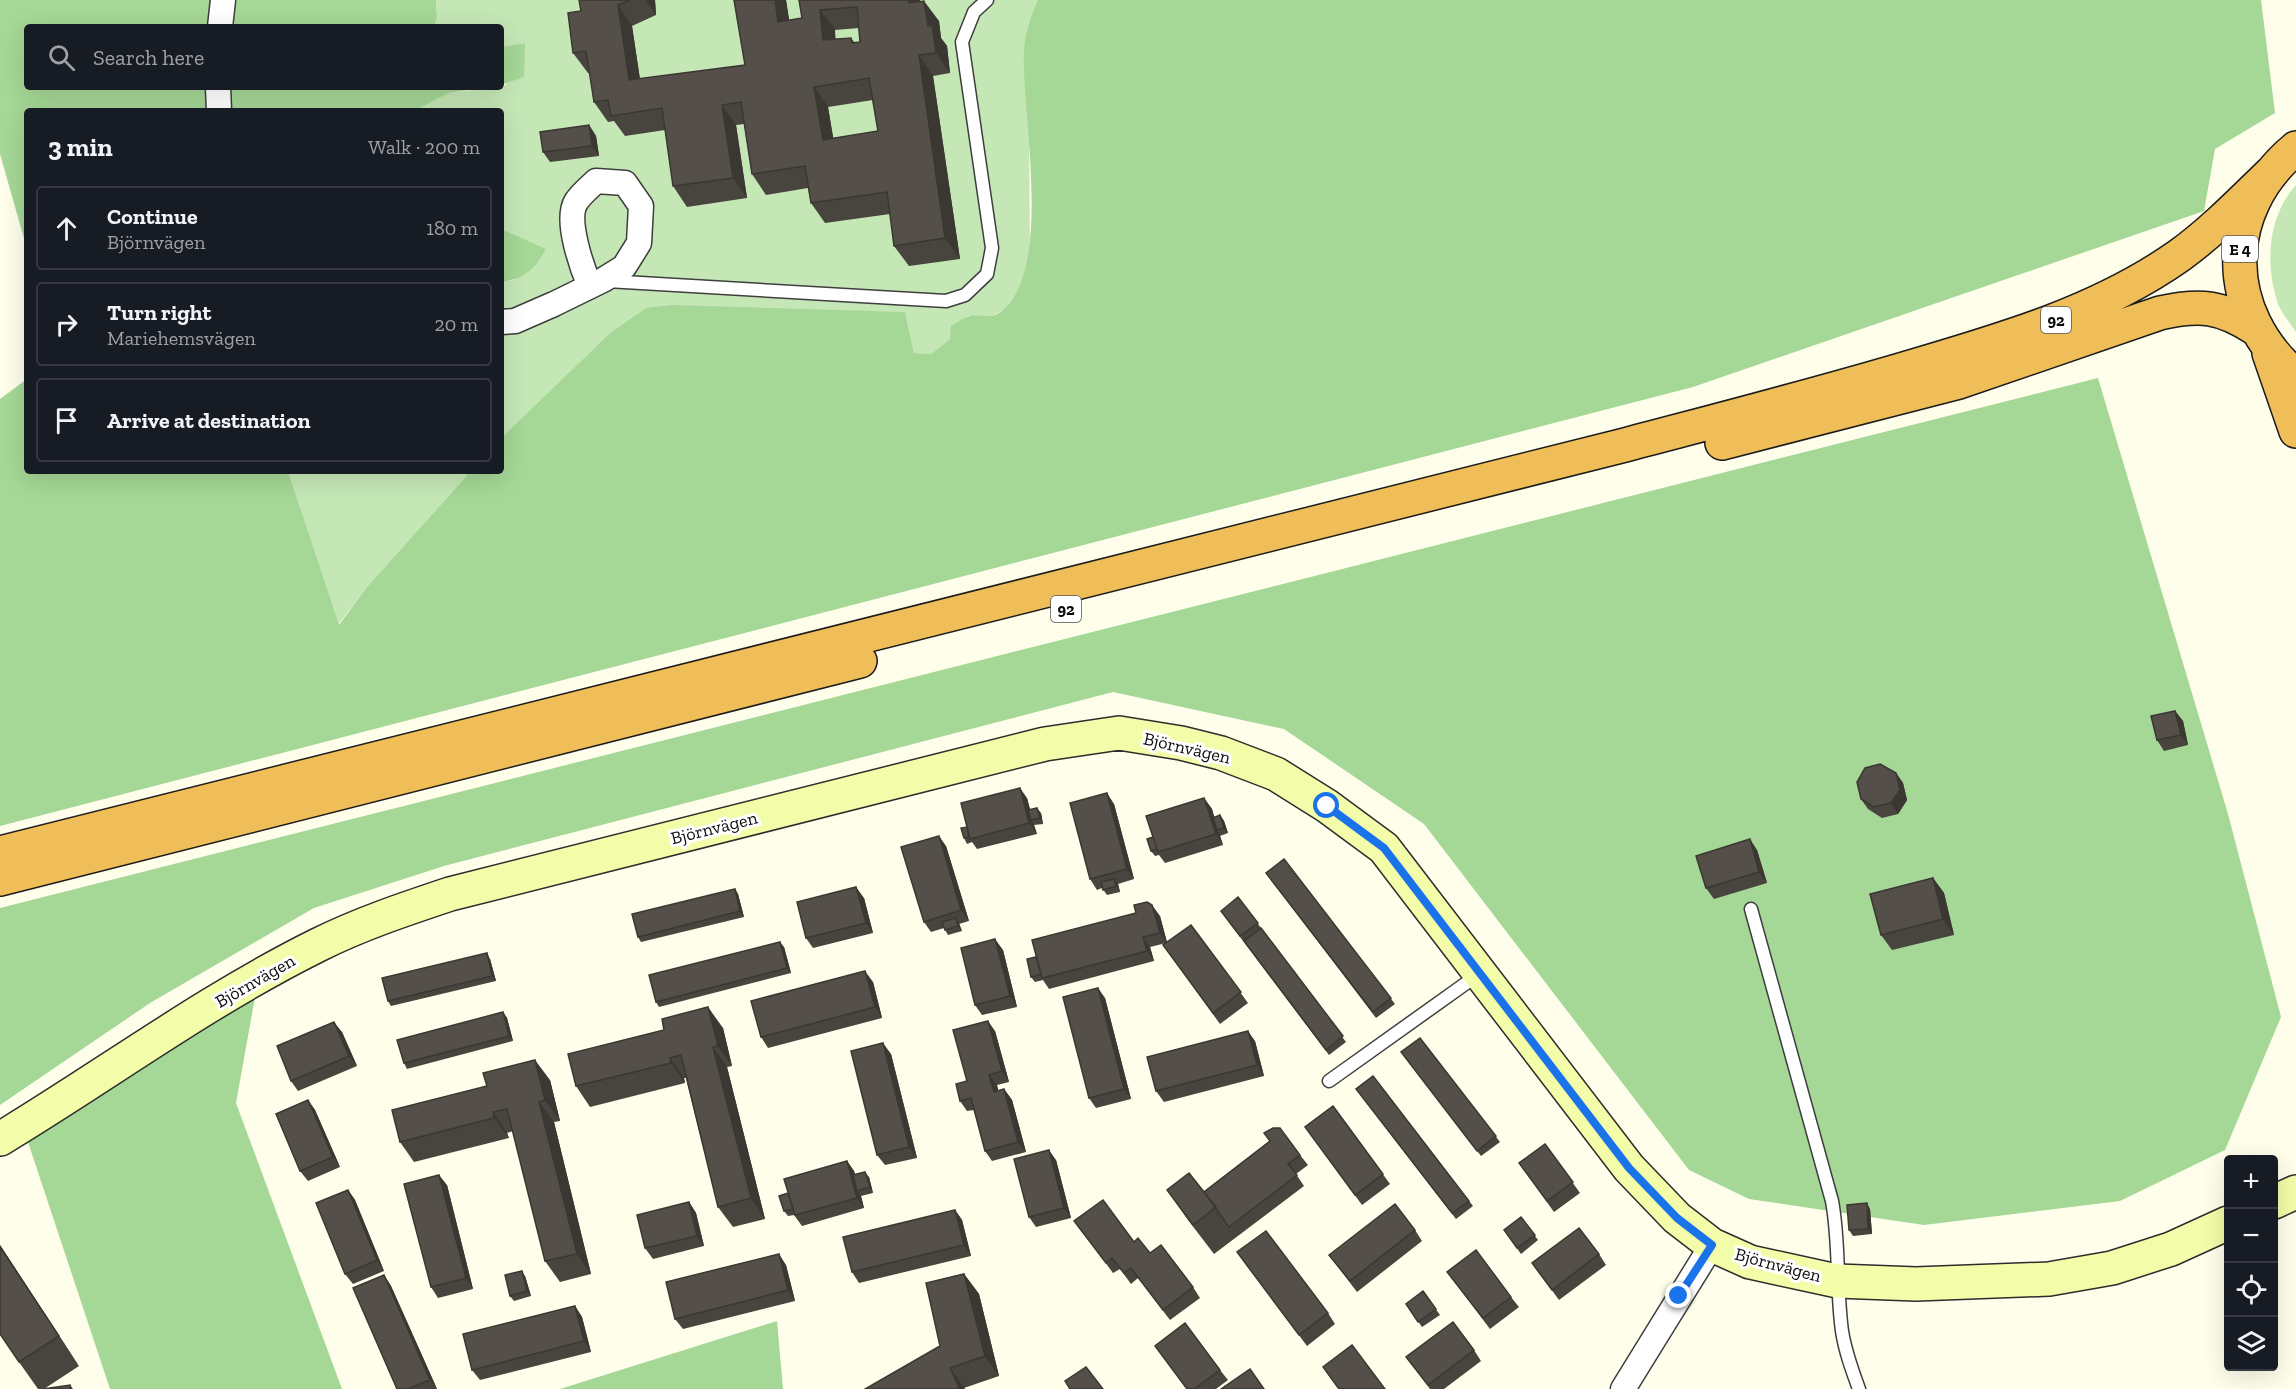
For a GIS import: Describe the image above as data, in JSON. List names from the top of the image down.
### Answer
{
  "streets": {
    "highway": ["E 4", "92"],
    "street": ["Björnvägen"]
  },
  "crossings": [
    ["E 4", "92"]
  ],
  "page": {
    "search": "Search here",
    "heading": ["3 min", "Walk · 200 m"],
    "list": [
      ["Continue", "Björnvägen", "180 m"],
      ["Turn right", "Mariehemsvägen", "20 m"],
      "Arrive at destination"
    ],
    "map_buttons": ["+", "−"]
  }
}
